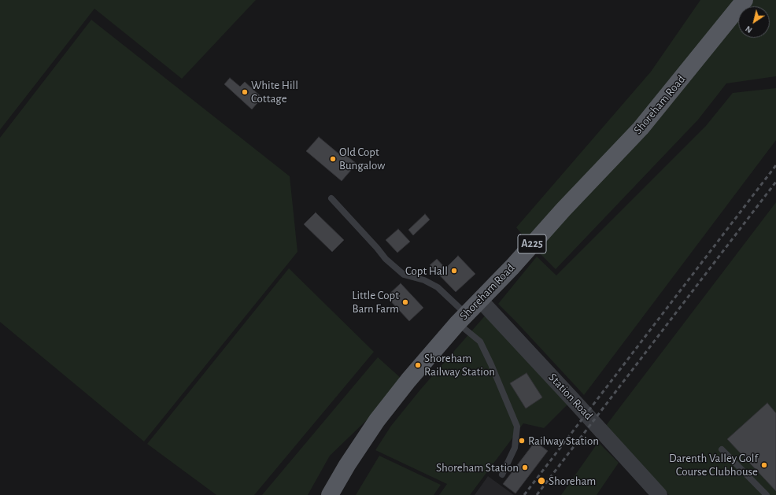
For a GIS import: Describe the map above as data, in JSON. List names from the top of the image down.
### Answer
{
  "streets": {
    "main road": ["Shoreham Road", "A225"],
    "street": ["Station Road"]
  },
  "crossings": [
    ["Shoreham Road", "Station Road"]
  ],
  "places": [
    "White Hill Cottage",
    "Old Copt Bungalow",
    "Copt Hall",
    "Little Copt Barn Farm",
    "Shoreham Railway Station",
    "Railway Station",
    "Darenth Valley Golf Course Clubhouse",
    "Shoreham Station",
    "Shoreham"
  ],
  "north": "bottom left"
}
